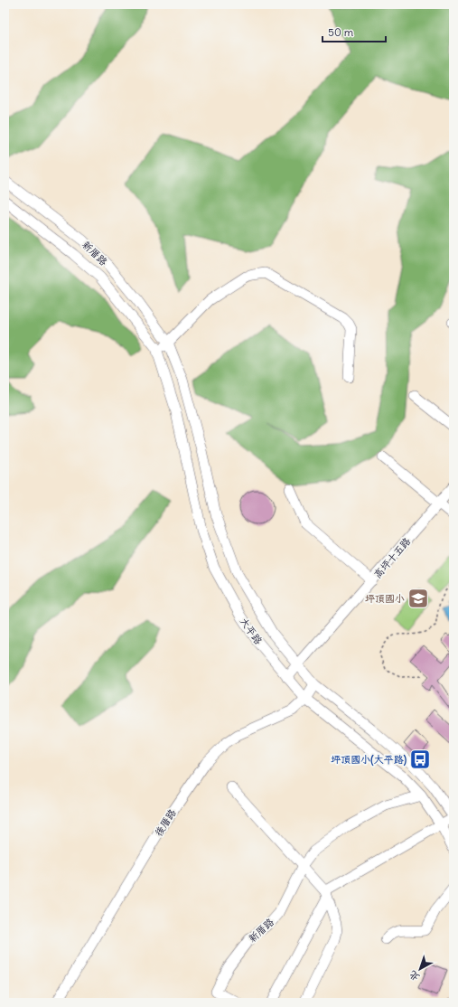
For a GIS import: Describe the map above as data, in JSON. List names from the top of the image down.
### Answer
{
  "streets": {
    "street": [
      "新厝路",
      "高坪十五路",
      "大平路",
      "後厝路"
    ]
  },
  "crossings": [
    ["新厝路", "大平路"],
    ["高坪十五路", "大平路"],
    ["大平路", "後厝路"]
  ],
  "places": {
    "school or university": ["坪頂國小"],
    "bus stop": ["坪頂國小(大平路)"]
  },
  "scale_bar": "50 m",
  "north": "bottom left"
}
